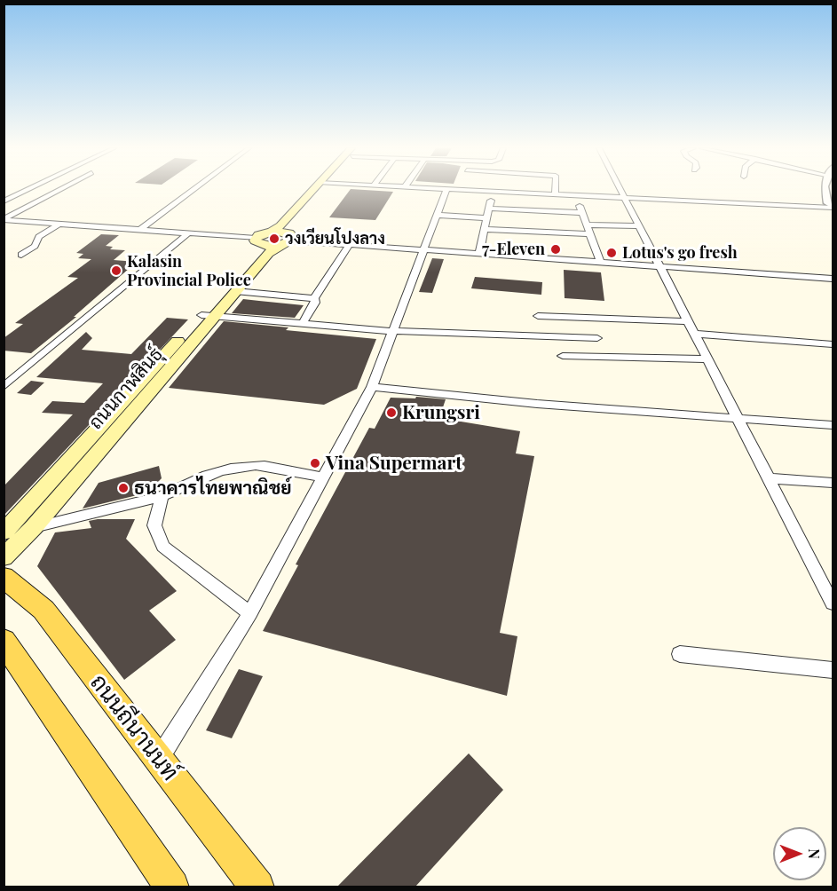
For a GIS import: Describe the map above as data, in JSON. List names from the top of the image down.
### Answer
{
  "streets": {
    "main road": ["ถนนกาฬสินธุ์", "ถนนถีนานนท์"]
  },
  "places": [
    "วงเวียนโปงลาง",
    "7-Eleven",
    "Lotus's go fresh",
    "Kalasin Provincial Police",
    "Krungsri",
    "Vina Supermart",
    "ธนาคารไทยพาณิชย์"
  ],
  "north": "right"
}
